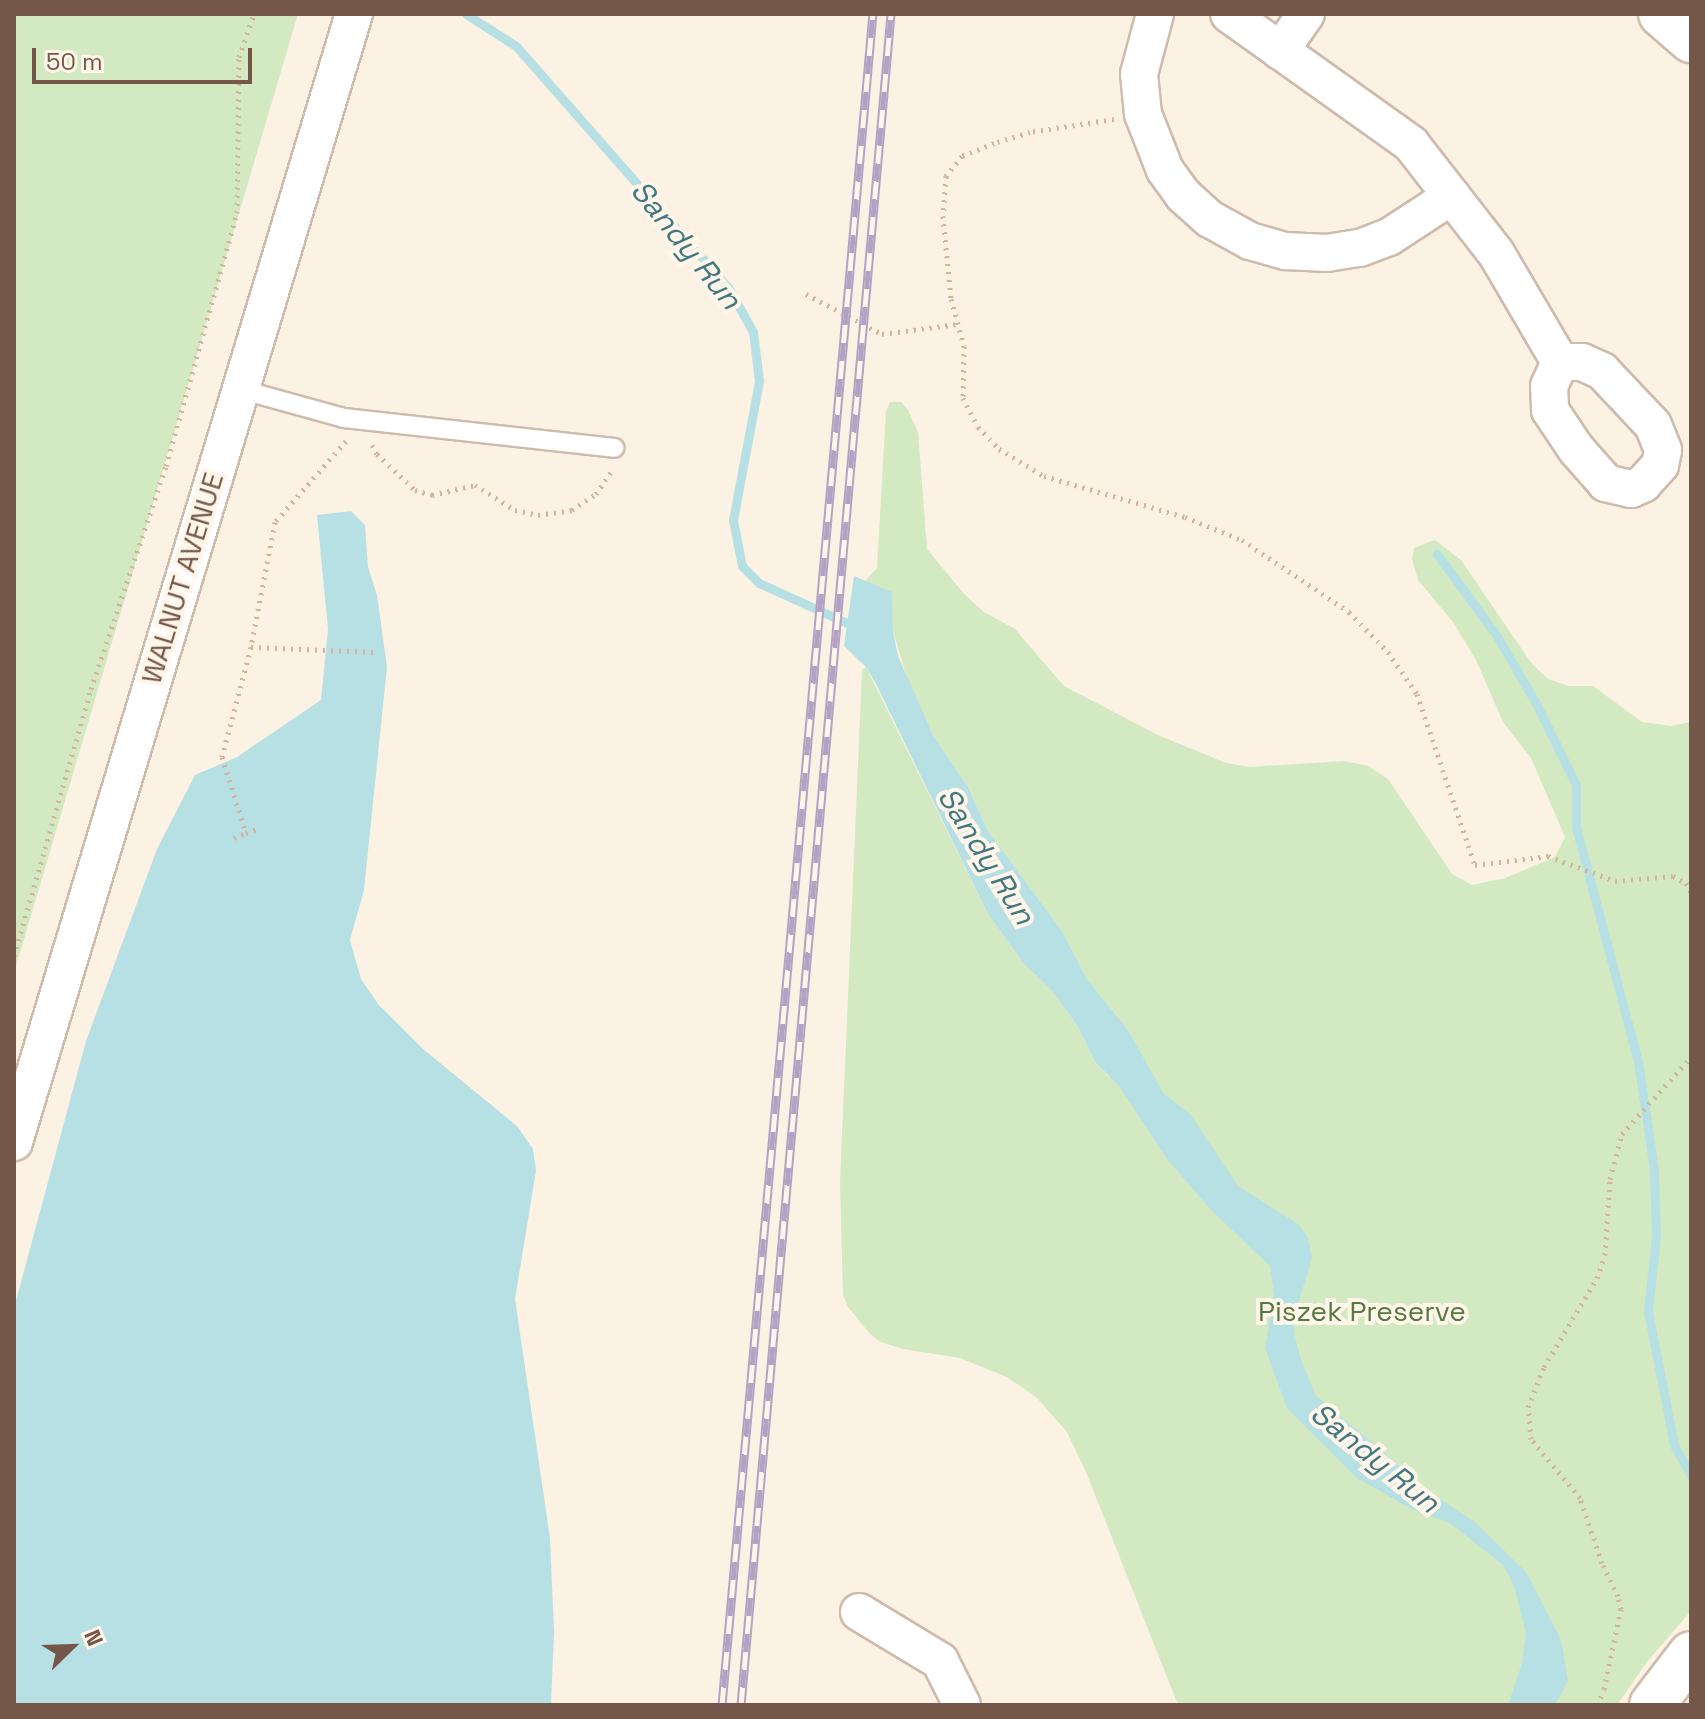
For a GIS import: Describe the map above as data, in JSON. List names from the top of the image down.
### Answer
{
  "streets": {
    "street": ["WALNUT AVENUE"]
  },
  "water": ["Sandy Run"],
  "parks": ["Piszek Preserve"],
  "scale_bar": "50 m",
  "north": "top right"
}
